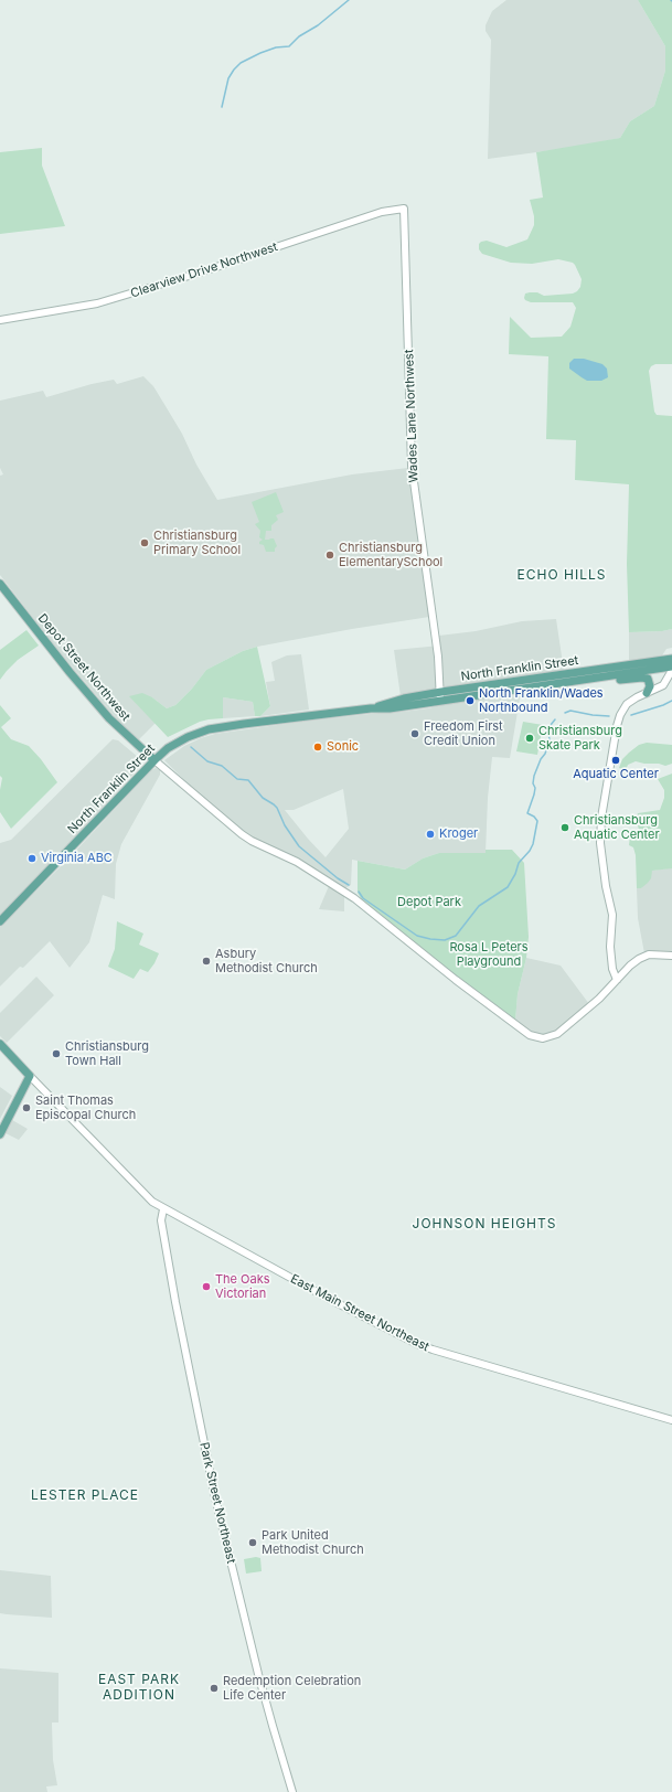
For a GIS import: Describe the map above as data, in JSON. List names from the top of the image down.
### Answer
{
  "streets": {
    "main road": ["Depot Street Northwest", "North Franklin Street"],
    "street": [
      "Clearview Drive Northwest",
      "Wades Lane Northwest",
      "East Main Street Northeast",
      "Park Street Northeast"
    ]
  },
  "crossings": [
    ["Clearview Drive Northwest", "Wades Lane Northwest"],
    ["Wades Lane Northwest", "North Franklin Street"],
    ["Depot Street Northwest", "North Franklin Street"],
    ["East Main Street Northeast", "Park Street Northeast"]
  ],
  "districts": [
    "ECHO HILLS",
    "JOHNSON HEIGHTS",
    "LESTER PLACE",
    "EAST PARK ADDITION"
  ],
  "parks": ["Depot Park", "Rosa L Peters Playground"],
  "places": [
    "Christiansburg Primary School",
    "Christiansburg ElementarySchool",
    "North Franklin/Wades Northbound",
    "Freedom First Credit Union",
    "Christiansburg Skate Park",
    "Sonic",
    "Aquatic Center",
    "Christiansburg Aquatic Center",
    "Kroger",
    "Virginia ABC",
    "Asbury Methodist Church",
    "Christiansburg Town Hall",
    "Saint Thomas Episcopal Church",
    "The Oaks Victorian",
    "Park United Methodist Church",
    "Redemption Celebration Life Center"
  ]
}
